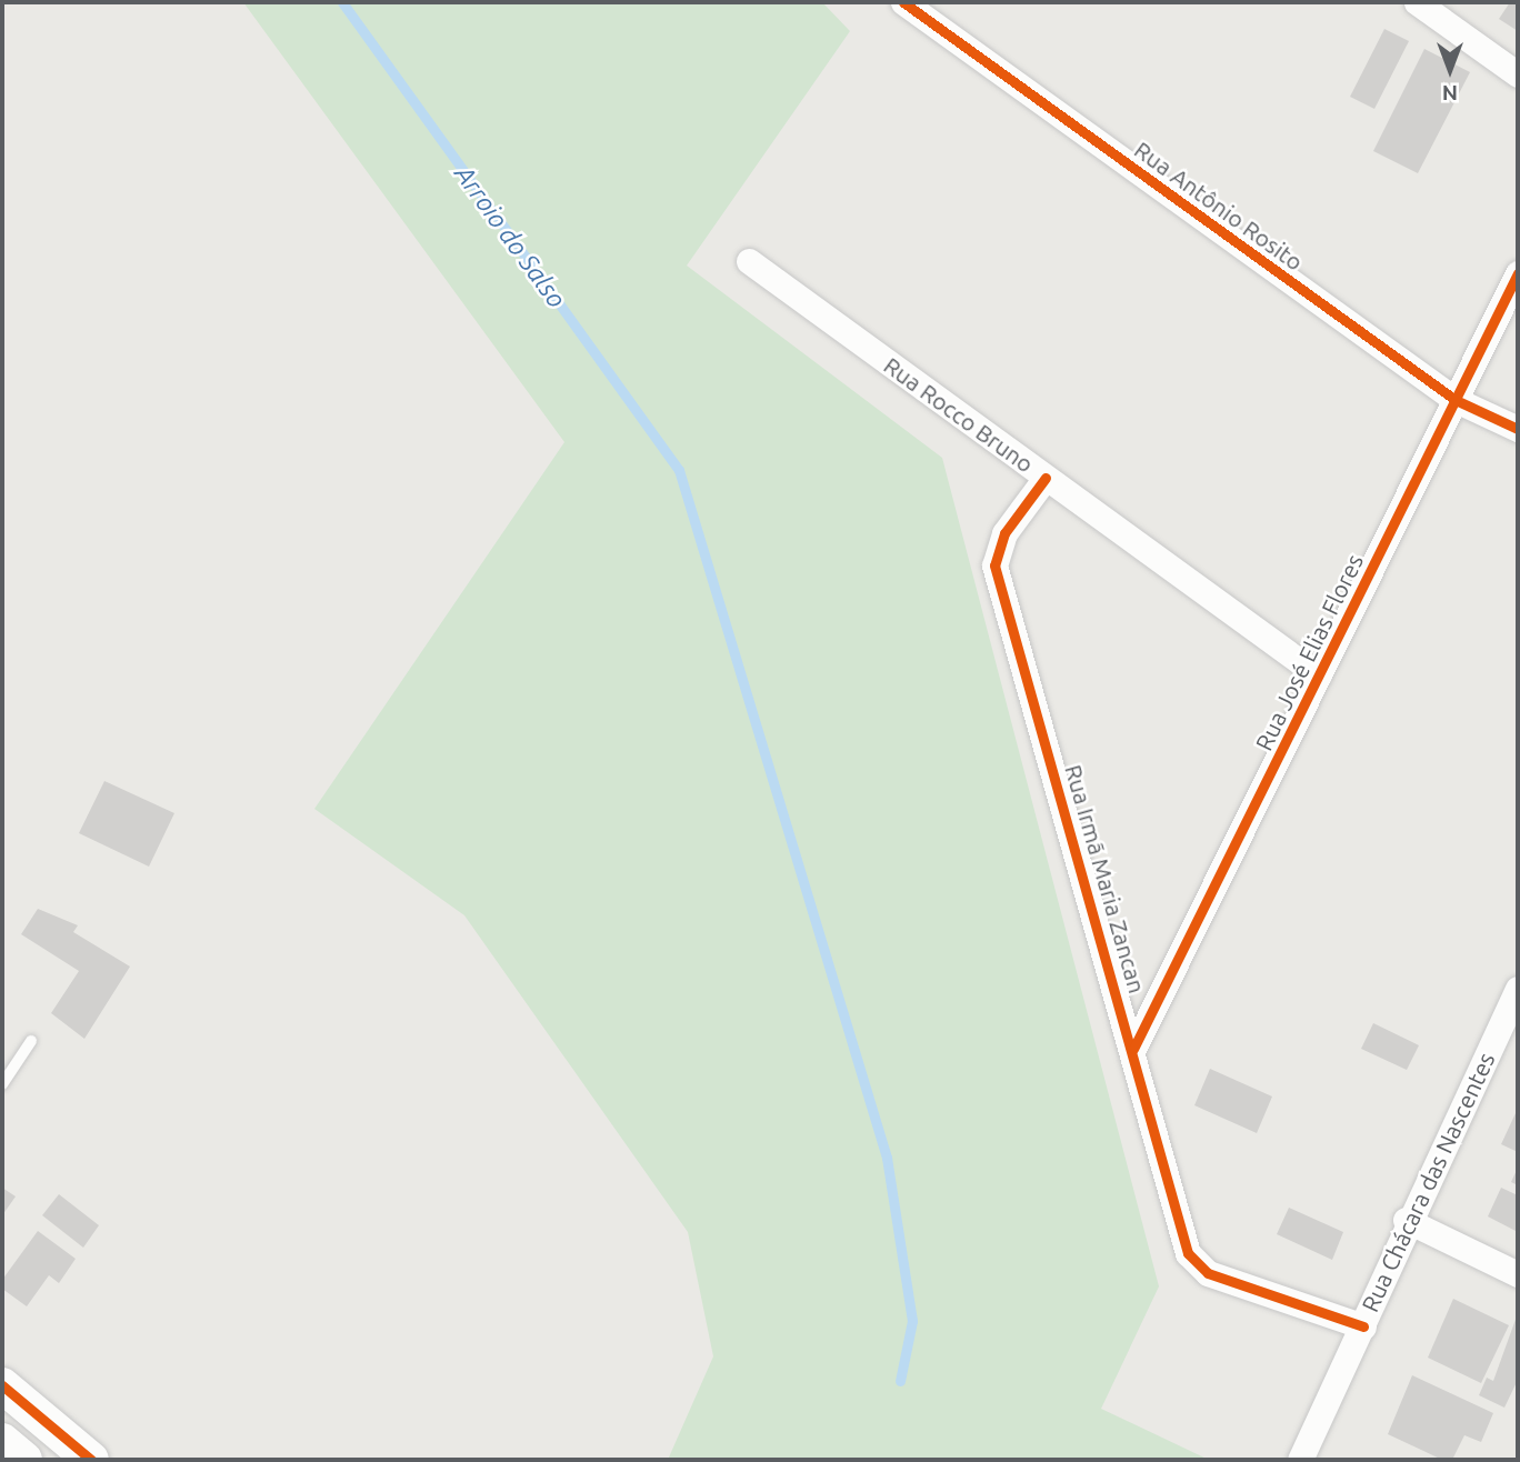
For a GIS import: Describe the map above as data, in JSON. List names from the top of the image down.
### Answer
{
  "streets": {
    "street": [
      "Rua Antônio Rosito",
      "Rua Rocco Bruno",
      "Rua José Elias Flores",
      "Rua Irmã Maria Zancan",
      "Rua Chácara das Nascentes"
    ]
  },
  "crossings": [
    ["Rua Antônio Rosito", "Rua José Elias Flores"],
    ["Rua Rocco Bruno", "Rua José Elias Flores"],
    ["Rua Rocco Bruno", "Rua Irmã Maria Zancan"],
    ["Rua José Elias Flores", "Rua Irmã Maria Zancan"],
    ["Rua Irmã Maria Zancan", "Rua Chácara das Nascentes"]
  ],
  "water": ["Arroio do Salso"],
  "north": "bottom"
}
